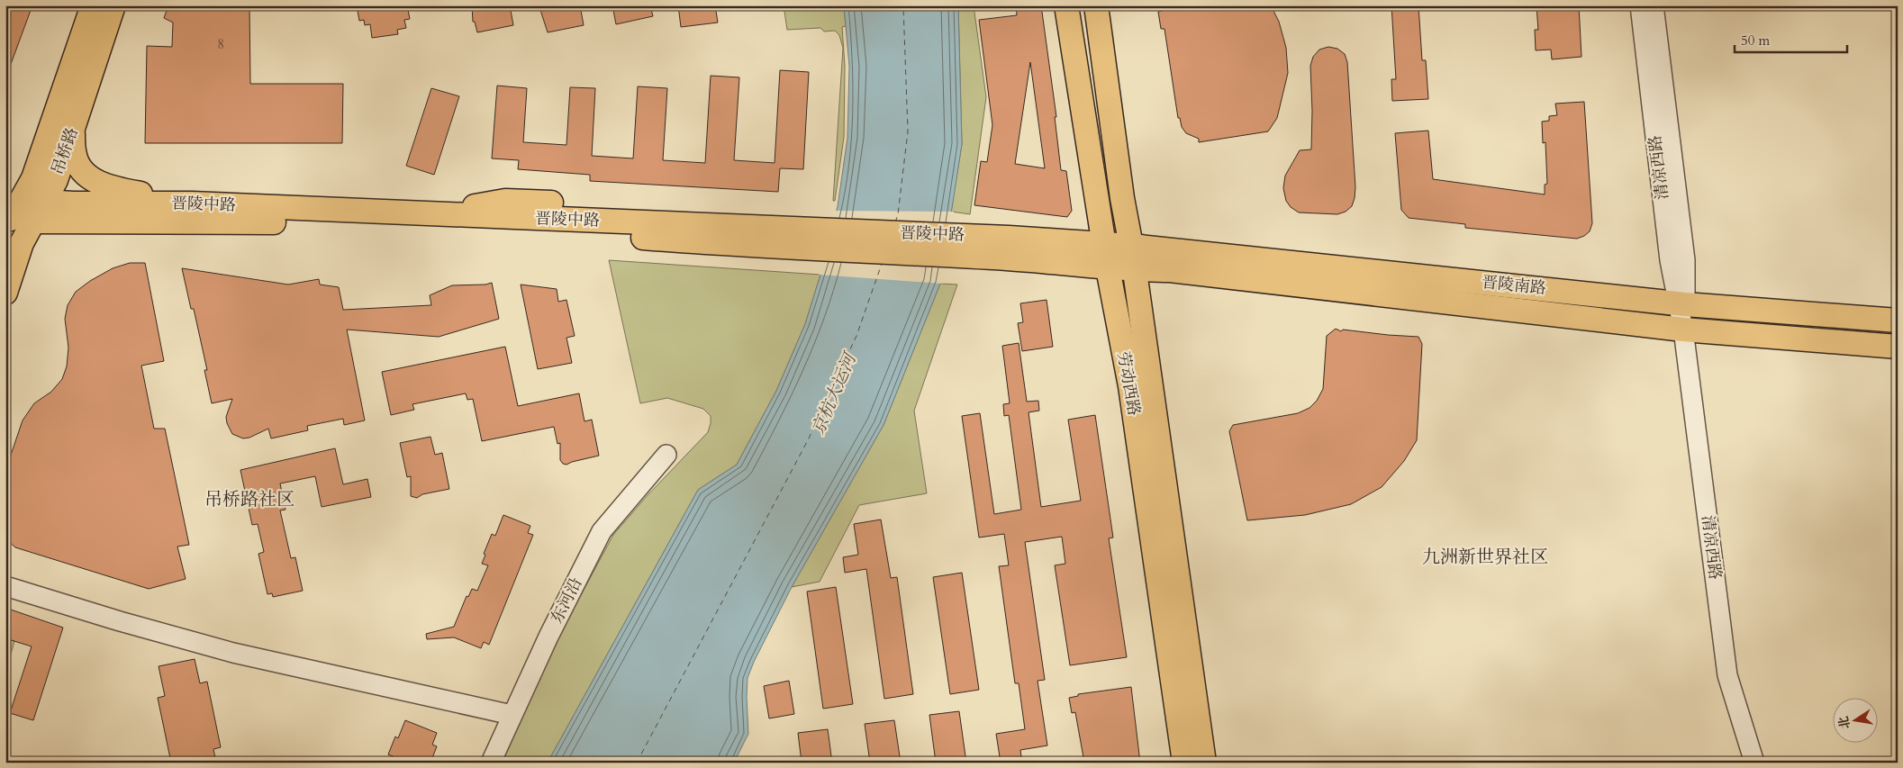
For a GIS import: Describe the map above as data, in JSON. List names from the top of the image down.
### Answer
{
  "streets": {
    "main road": [
      "吊桥路",
      "晋陵中路",
      "晋陵南路",
      "劳动西路"
    ],
    "street": ["清凉西路", "东河沿"]
  },
  "crossings": [
    ["吊桥路", "晋陵中路"],
    ["清凉西路", "晋陵南路"],
    ["晋陵中路", "晋陵南路"],
    ["晋陵中路", "劳动西路"],
    ["晋陵南路", "劳动西路"]
  ],
  "districts": ["吊桥路社区", "九洲新世界社区"],
  "water": ["京杭大运河"],
  "house_numbers": ["8"],
  "scale_bar": "50 m",
  "north": "left"
}
